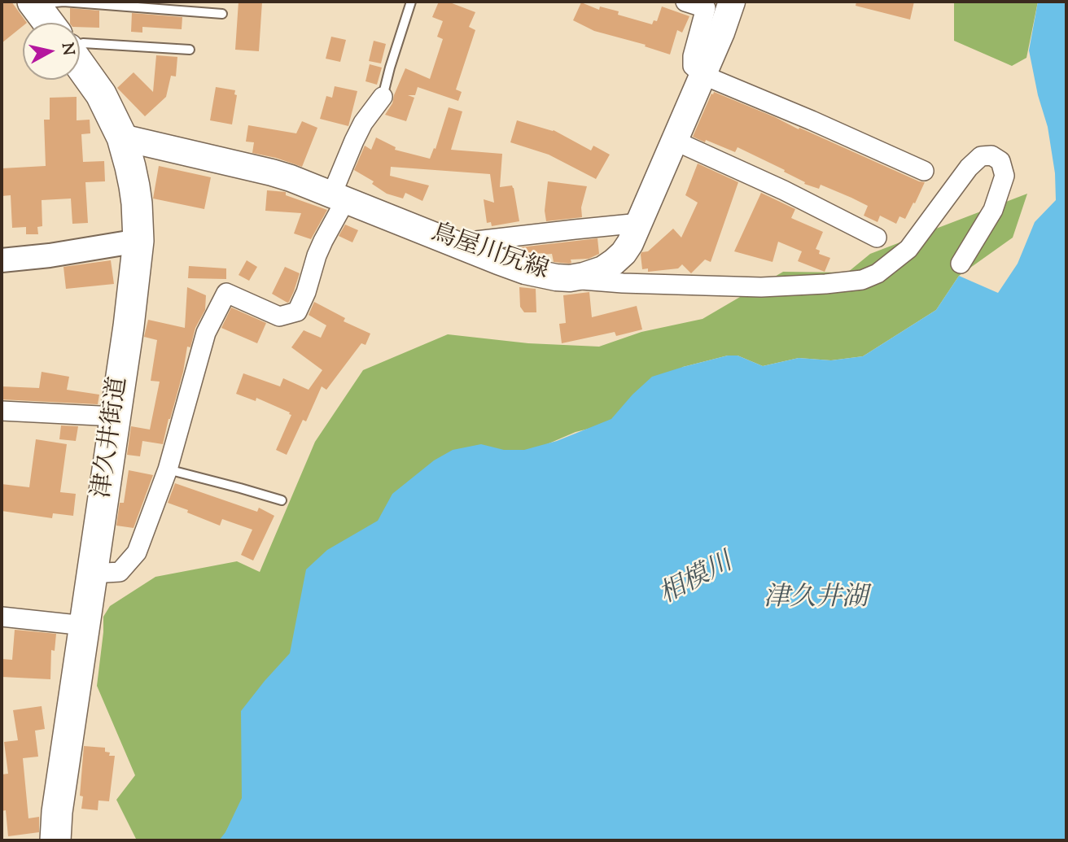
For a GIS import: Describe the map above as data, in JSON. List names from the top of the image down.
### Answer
{
  "streets": {
    "highway": ["津久井街道"],
    "main road": ["鳥屋川尻線"]
  },
  "crossings": [
    ["鳥屋川尻線", "津久井街道"]
  ],
  "water": ["相模川", "津久井湖"],
  "north": "right"
}
